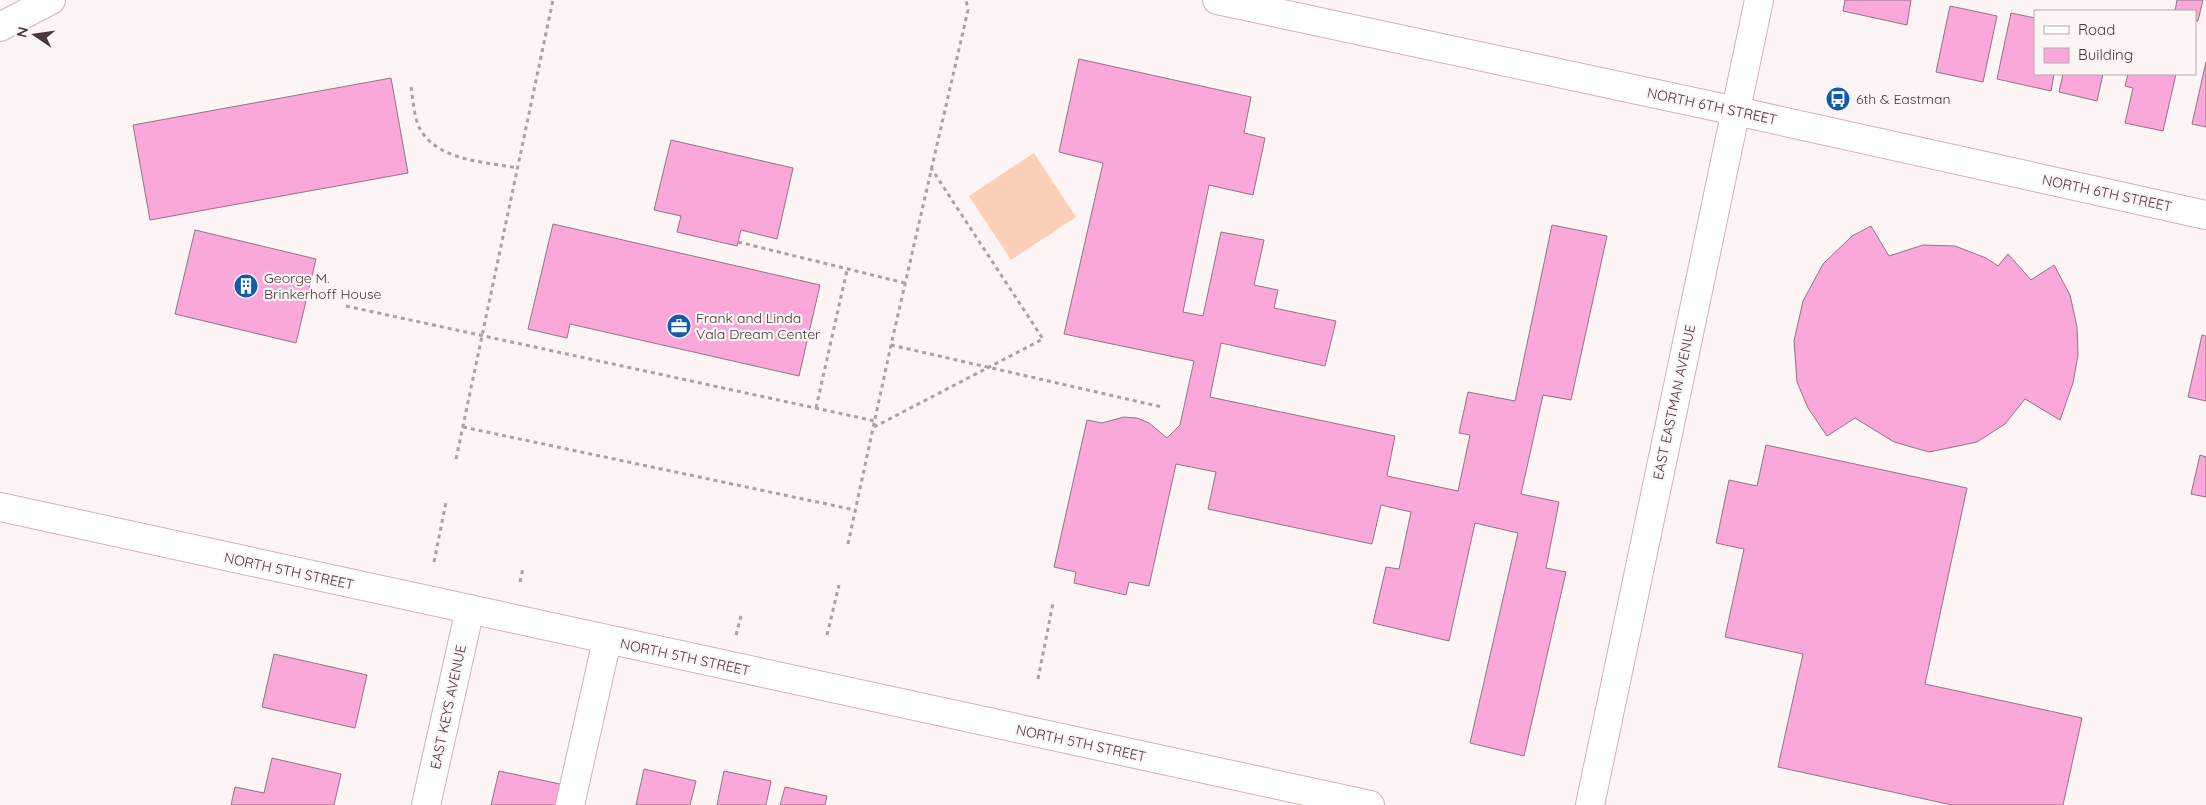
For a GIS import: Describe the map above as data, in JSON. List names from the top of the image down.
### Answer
{
  "streets": {
    "main road": [
      "NORTH 6TH STREET",
      "EAST EASTMAN AVENUE",
      "NORTH 5TH STREET",
      "EAST KEYS AVENUE"
    ]
  },
  "crossings": [
    ["NORTH 6TH STREET", "EAST EASTMAN AVENUE"],
    ["NORTH 5TH STREET", "EAST KEYS AVENUE"]
  ],
  "places": {
    "bus stop": ["6th & Eastman"],
    "building": ["George M. Brinkerhoff House"],
    "office": ["Frank and Linda Vala Dream Center"]
  },
  "legend": ["Road", "Building"],
  "north": "left"
}
